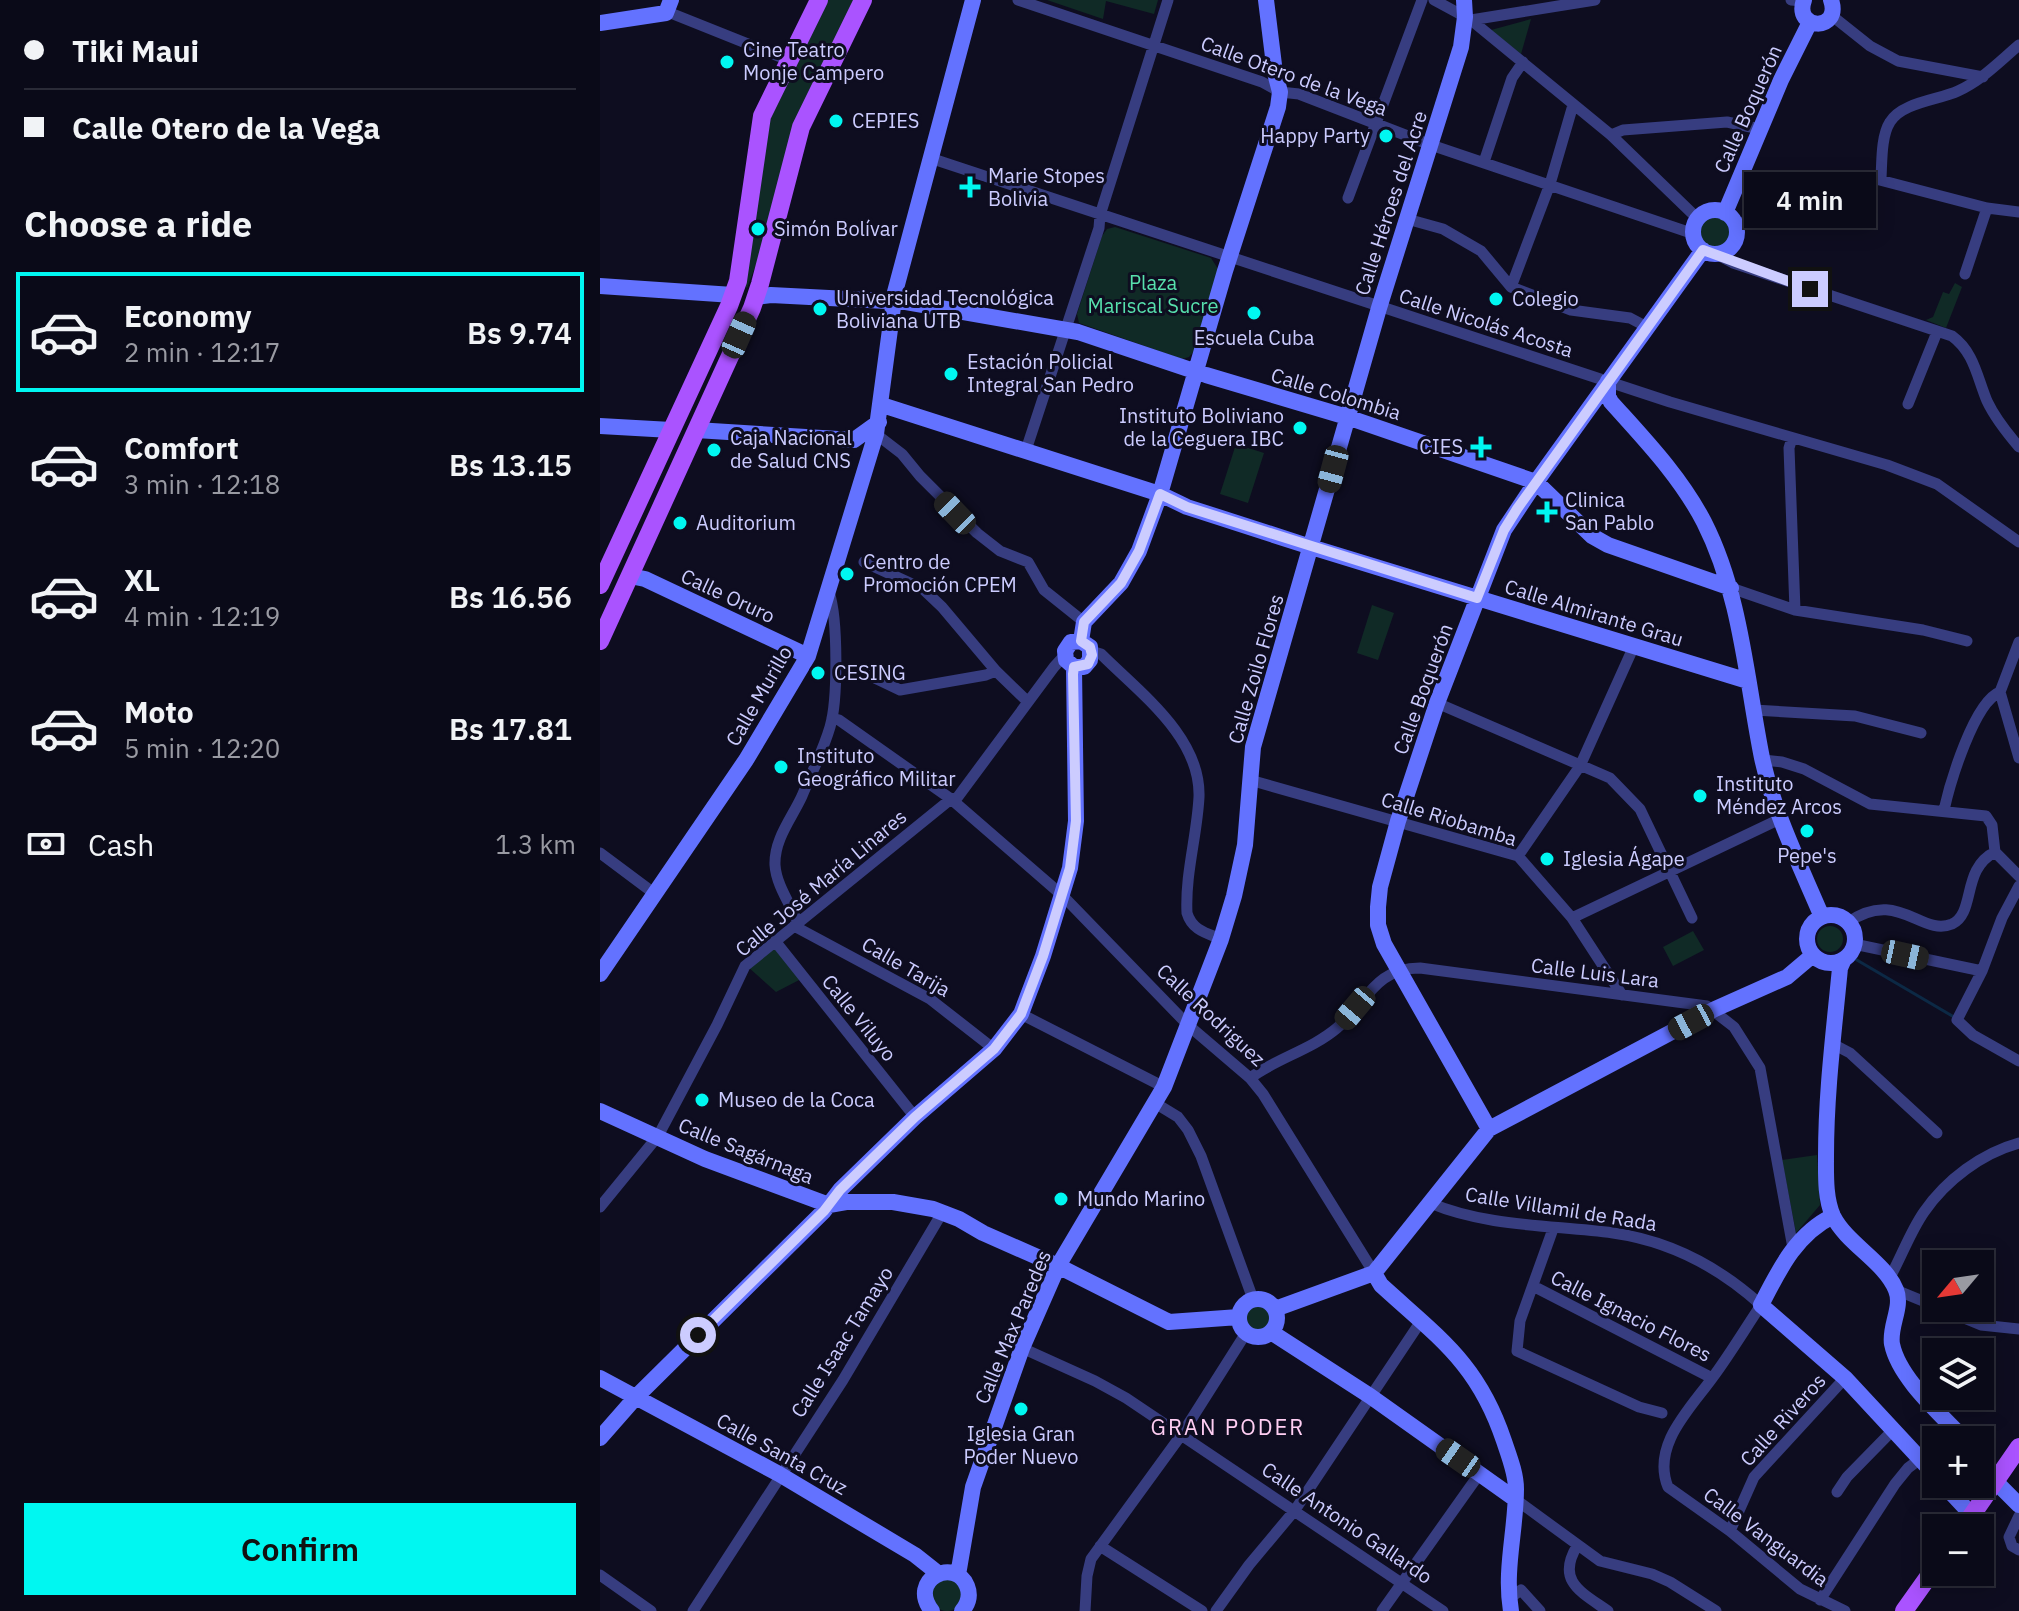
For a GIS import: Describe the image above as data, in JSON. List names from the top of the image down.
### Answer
{
  "streets": {
    "main road": [
      "Calle Boquerón",
      "Calle Héroes del Acre",
      "Calle Colombia",
      "Calle Oruro",
      "Calle Almirante Grau",
      "Calle Zoilo Flores",
      "Calle Murillo",
      "Calle Rodriguez",
      "Calle Sagárnaga",
      "Calle Villamil de Rada",
      "Calle Max Paredes",
      "Calle Santa Cruz"
    ],
    "street": [
      "Calle Otero de la Vega",
      "Calle Nicolás Acosta",
      "Calle Riobamba",
      "Calle José María Linares",
      "Calle Tarija",
      "Calle Luis Lara",
      "Calle Viluyo",
      "Calle Ignacio Flores",
      "Calle Isaac Tamayo",
      "Calle Riveros",
      "Calle Antonio Gallardo",
      "Calle Vanguardia"
    ]
  },
  "crossings": [
    ["Calle Otero de la Vega", "Calle Boquerón"],
    ["Calle Otero de la Vega", "Calle Héroes del Acre"],
    ["Calle Boquerón", "Calle Nicolás Acosta"],
    ["Calle Boquerón", "Calle Colombia"],
    ["Calle Boquerón", "Calle Almirante Grau"],
    ["Calle Boquerón", "Calle Riobamba"],
    ["Calle Boquerón", "Calle Luis Lara"],
    ["Calle Héroes del Acre", "Calle Nicolás Acosta"],
    ["Calle Héroes del Acre", "Calle Colombia"],
    ["Calle Héroes del Acre", "Calle Zoilo Flores"],
    ["Calle Nicolás Acosta", "Calle Murillo"],
    ["Calle Colombia", "Calle Zoilo Flores"],
    ["Calle Colombia", "Calle Murillo"],
    ["Calle Oruro", "Calle Murillo"],
    ["Calle Almirante Grau", "Calle Zoilo Flores"],
    ["Calle Almirante Grau", "Calle Murillo"],
    ["Calle Zoilo Flores", "Calle Riobamba"],
    ["Calle Zoilo Flores", "Calle Rodriguez"],
    ["Calle Zoilo Flores", "Calle Max Paredes"],
    ["Calle Riobamba", "Calle Luis Lara"],
    ["Calle José María Linares", "Calle Tarija"],
    ["Calle José María Linares", "Calle Rodriguez"],
    ["Calle José María Linares", "Calle Viluyo"],
    ["Calle José María Linares", "Calle Sagárnaga"],
    ["Calle Rodriguez", "Calle Max Paredes"],
    ["Calle Sagárnaga", "Calle Max Paredes"],
    ["Calle Sagárnaga", "Calle Isaac Tamayo"],
    ["Calle Villamil de Rada", "Calle Riveros"],
    ["Calle Ignacio Flores", "Calle Vanguardia"],
    ["Calle Max Paredes", "Calle Antonio Gallardo"],
    ["Calle Isaac Tamayo", "Calle Santa Cruz"],
    ["Calle Riveros", "Calle Vanguardia"]
  ],
  "districts": ["GRAN PODER"],
  "parks": ["Plaza Mariscal Sucre"],
  "places": {
    "other": [
      "Cine Teatro Monje Campero",
      "CEPIES",
      "Happy Party",
      "Simón Bolívar",
      "Colegio",
      "Universidad Tecnológica Boliviana UTB",
      "Escuela Cuba",
      "Estación Policial Integral San Pedro",
      "Instituto Boliviano de la Ceguera IBC",
      "Caja Nacional de Salud CNS",
      "Auditorium",
      "Centro de Promoción CPEM",
      "CESING",
      "Instituto Geográfico Militar",
      "Instituto Méndez Arcos",
      "Pepe's",
      "Iglesia Ágape",
      "Museo de la Coca",
      "Mundo Marino",
      "Iglesia Gran Poder Nuevo"
    ],
    "health": ["Marie Stopes Bolivia", "CIES", "Clinica San Pablo"]
  },
  "north": "bottom left",
  "page": {
    "banner": ["Tiki Maui", "Calle Otero de la Vega"],
    "bubble": "4 min",
    "heading": "Choose a ride",
    "list": [
      {
        "name": "Economy",
        "note": "2 min · 12:17",
        "value": "Bs 9.74"
      },
      {
        "name": "Comfort",
        "note": "3 min · 12:18",
        "value": "Bs 13.15"
      },
      {
        "name": "XL",
        "note": "4 min · 12:19",
        "value": "Bs 16.56"
      },
      {
        "name": "Moto",
        "note": "5 min · 12:20",
        "value": "Bs 17.81"
      }
    ],
    "pay": ["Cash", "1.3 km"],
    "map_buttons": ["+", "−"],
    "buttons": "Confirm"
  }
}
